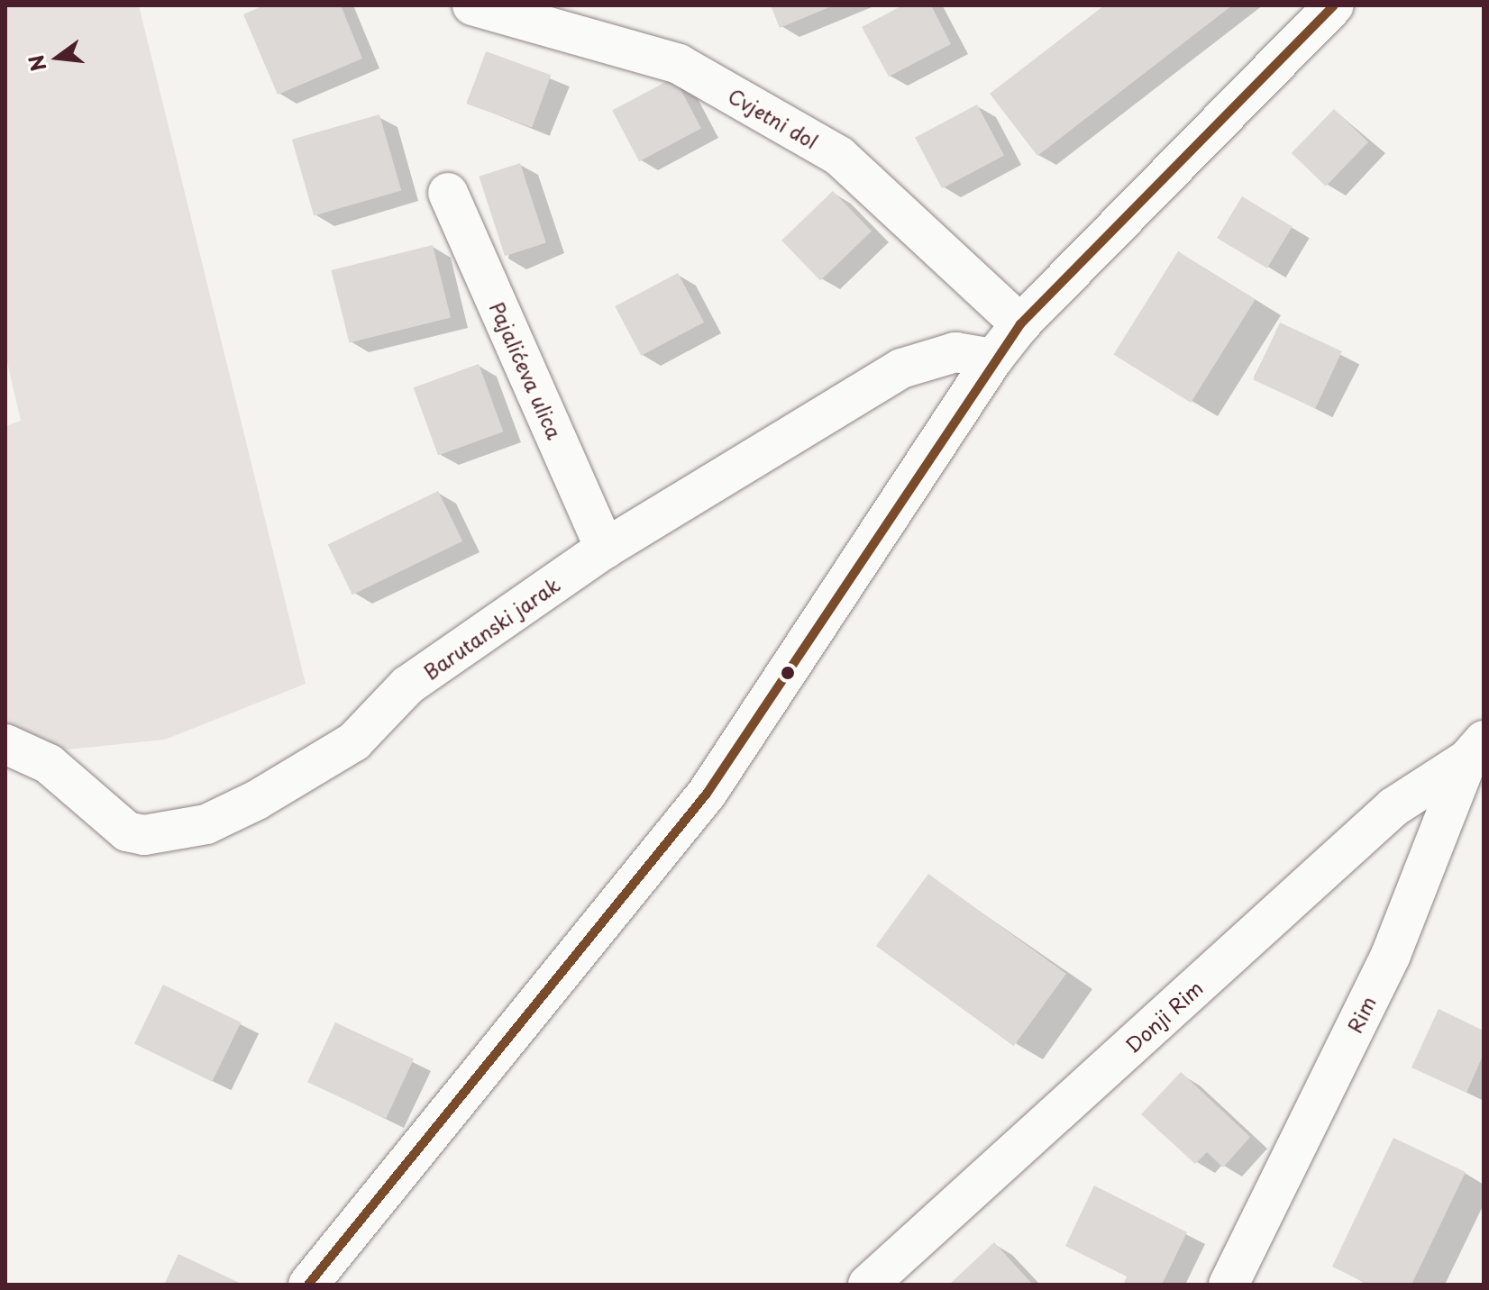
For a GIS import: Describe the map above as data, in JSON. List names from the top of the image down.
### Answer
{
  "streets": {
    "street": [
      "Cvjetni dol",
      "Pajalićeva ulica",
      "Barutanski jarak",
      "Rim",
      "Donji Rim"
    ]
  },
  "crossings": [
    ["Pajalićeva ulica", "Barutanski jarak"],
    ["Rim", "Donji Rim"]
  ],
  "north": "left"
}
